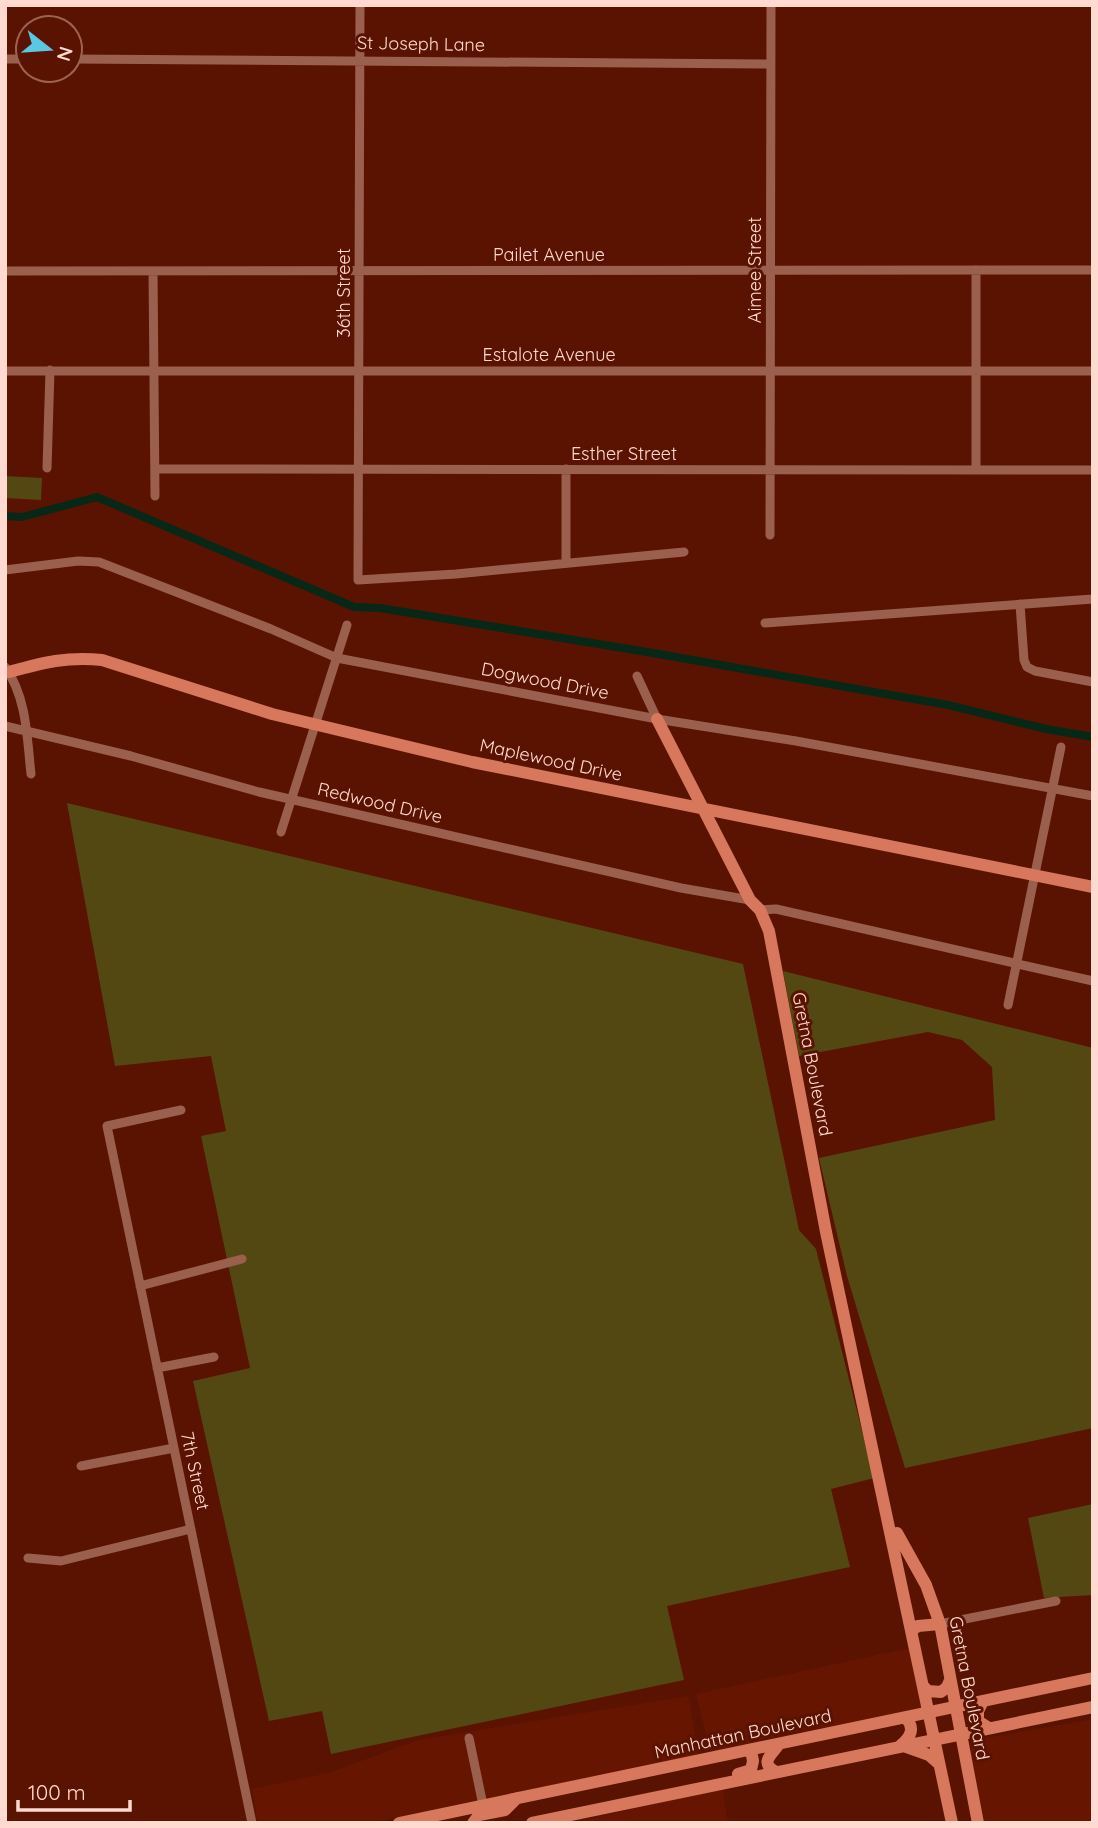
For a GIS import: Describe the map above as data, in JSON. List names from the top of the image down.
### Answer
{
  "streets": {
    "street": [
      "St Joseph Lane",
      "Pailet Avenue",
      "Aimee Street",
      "36th Street",
      "Estalote Avenue",
      "Esther Street",
      "Dogwood Drive",
      "Maplewood Drive",
      "Redwood Drive",
      "Gretna Boulevard",
      "7th Street",
      "Manhattan Boulevard"
    ]
  },
  "crossings": [
    ["St Joseph Lane", "Aimee Street"],
    ["St Joseph Lane", "36th Street"],
    ["Pailet Avenue", "Aimee Street"],
    ["Pailet Avenue", "36th Street"],
    ["Aimee Street", "Estalote Avenue"],
    ["Aimee Street", "Esther Street"],
    ["36th Street", "Estalote Avenue"],
    ["36th Street", "Esther Street"],
    ["Gretna Boulevard", "Manhattan Boulevard"]
  ],
  "scale_bar": "100 m",
  "north": "right"
}
